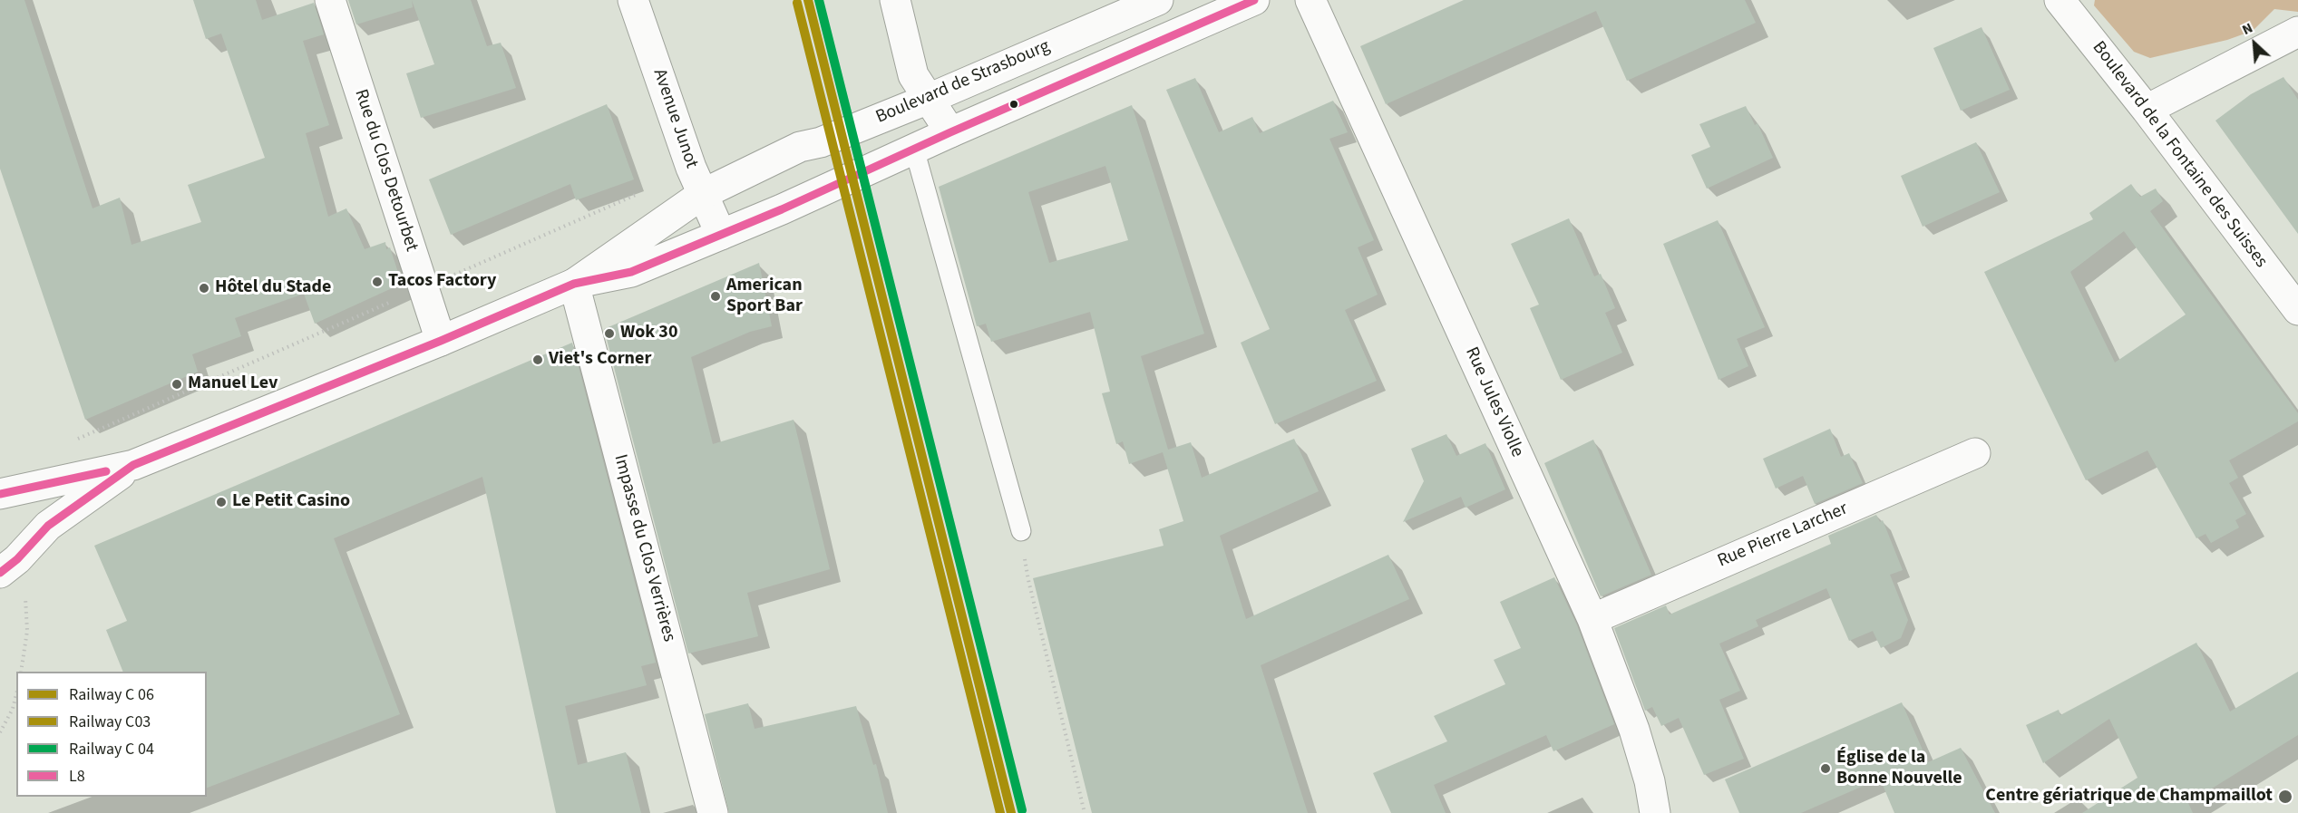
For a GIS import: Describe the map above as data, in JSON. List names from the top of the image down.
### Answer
{
  "streets": {
    "street": [
      "Boulevard de Strasbourg",
      "Avenue Junot",
      "Boulevard de la Fontaine des Suisses",
      "Rue du Clos Detourbet",
      "Rue Jules Violle",
      "Rue Pierre Larcher",
      "Impasse du Clos Verrières"
    ]
  },
  "crossings": [
    ["Boulevard de Strasbourg", "Avenue Junot"],
    ["Boulevard de Strasbourg", "Rue du Clos Detourbet"],
    ["Boulevard de Strasbourg", "Impasse du Clos Verrières"],
    ["Rue Jules Violle", "Rue Pierre Larcher"]
  ],
  "places": [
    "Tacos Factory",
    "Hôtel du Stade",
    "American Sport Bar",
    "Wok 30",
    "Viet's Corner",
    "Manuel Lev",
    "Le Petit Casino",
    "Église de la Bonne Nouvelle",
    "Centre gériatrique de Champmaillot"
  ],
  "lines": ["transit line L8", "rail line C03"],
  "legend": [
    "Railway C 06",
    "Railway C03",
    "Railway C 04",
    "L8"
  ],
  "north": "top left"
}
